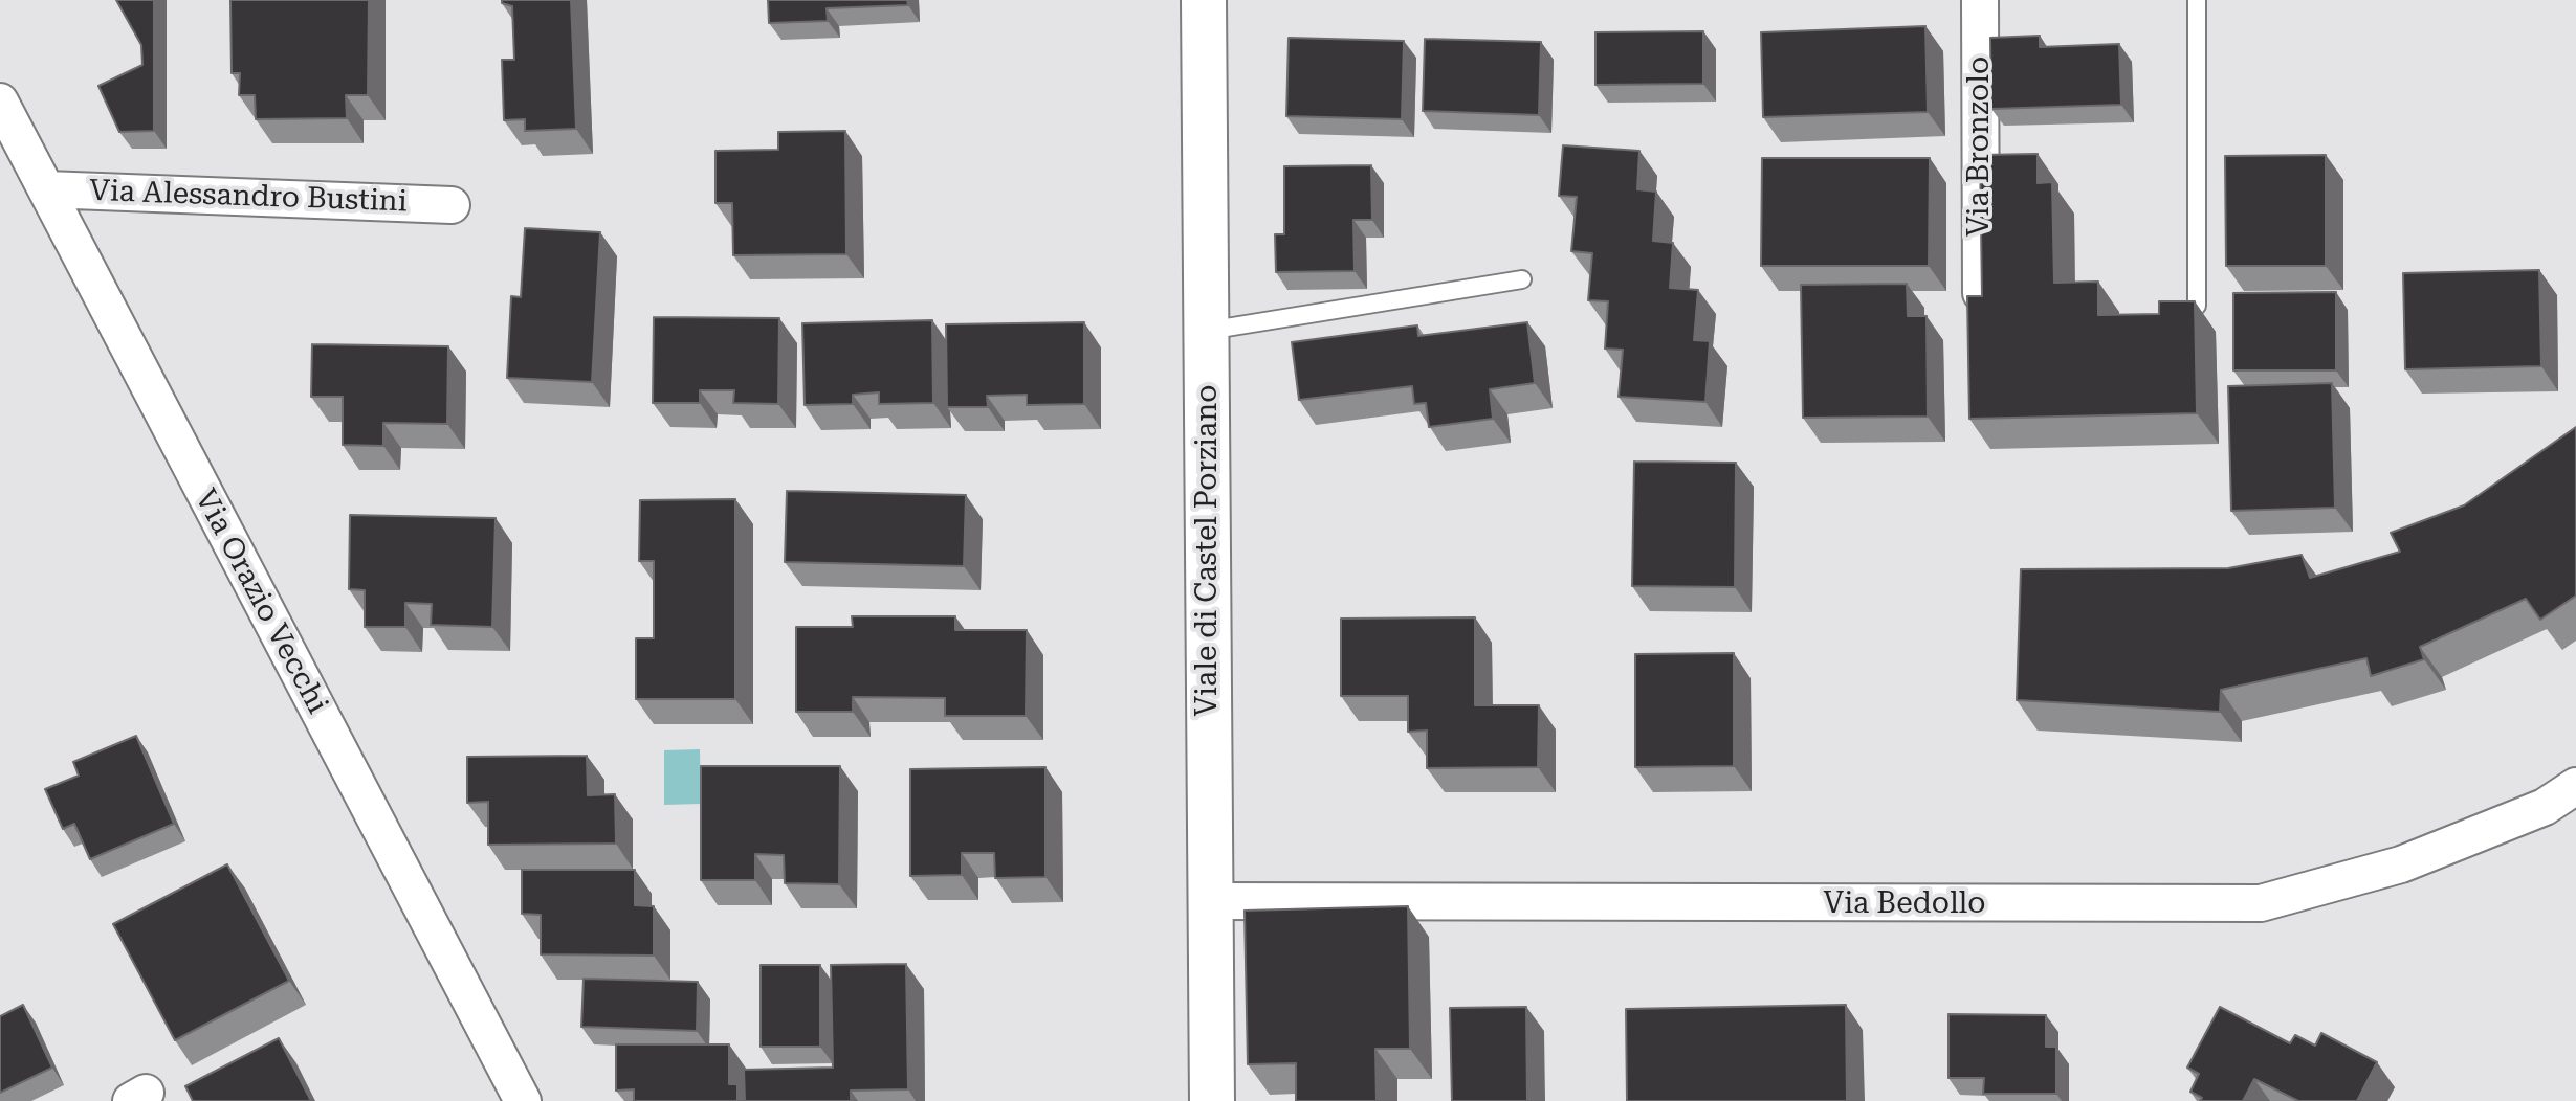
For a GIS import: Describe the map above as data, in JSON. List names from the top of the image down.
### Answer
{
  "streets": {
    "street": [
      "Via Bronzolo",
      "Via Alessandro Bustini",
      "Viale di Castel Porziano",
      "Via Orazio Vecchi",
      "Via Bedollo"
    ]
  },
  "crossings": [
    ["Via Alessandro Bustini", "Via Orazio Vecchi"],
    ["Viale di Castel Porziano", "Via Bedollo"]
  ]
}
